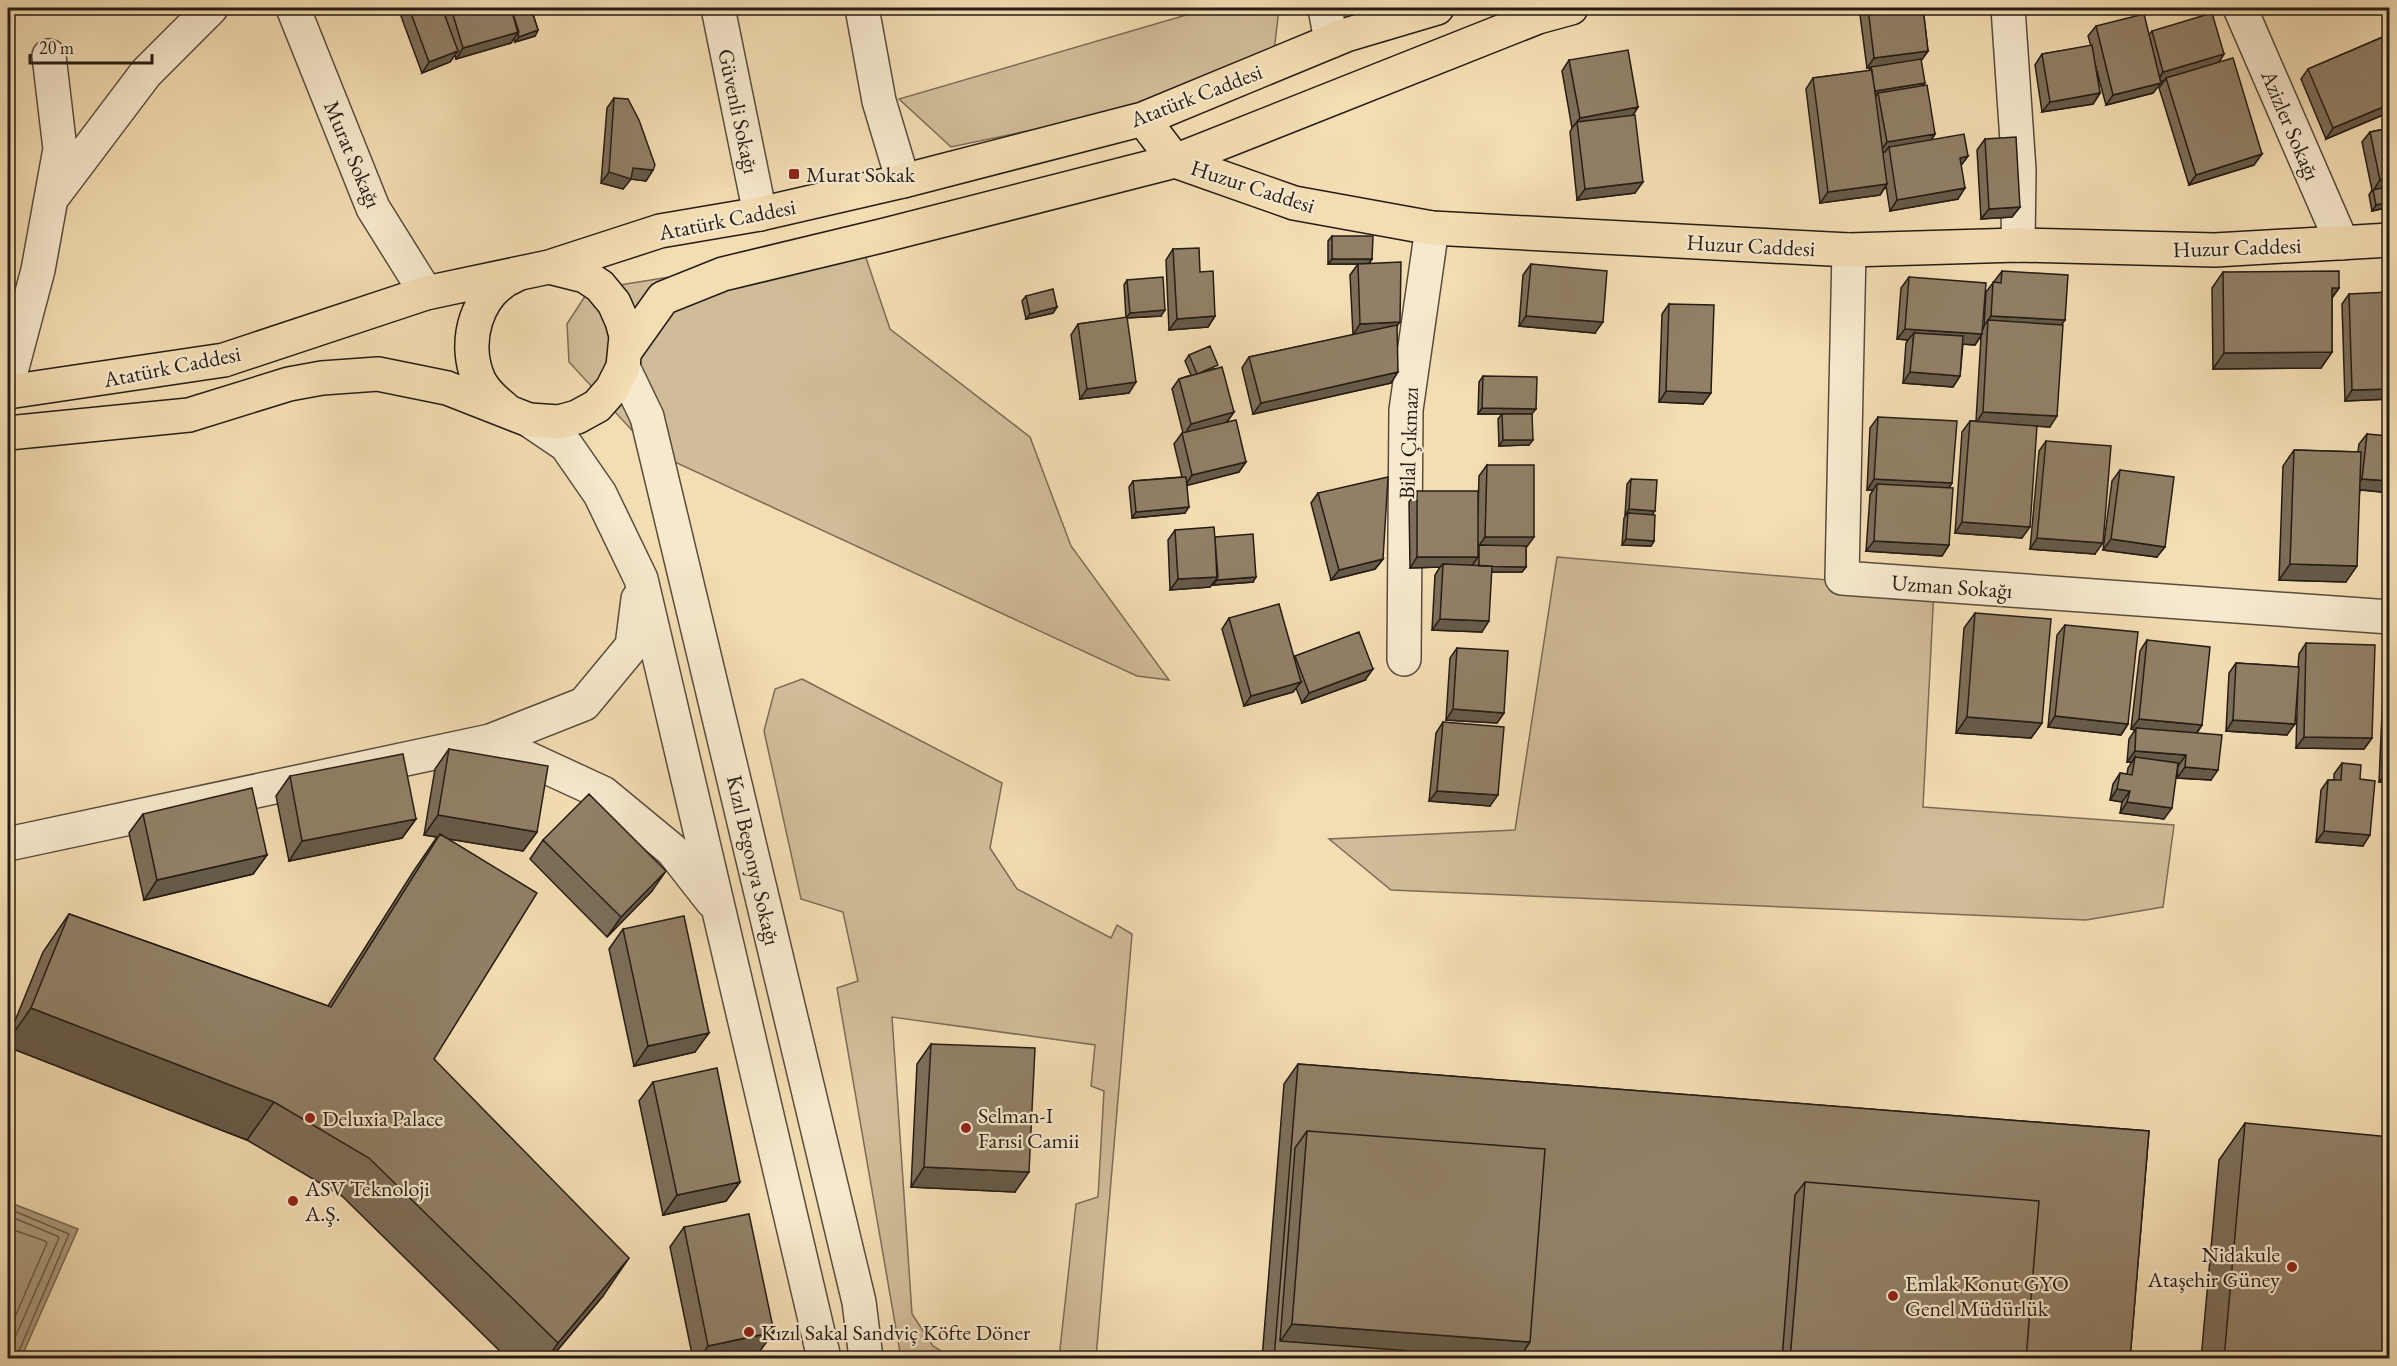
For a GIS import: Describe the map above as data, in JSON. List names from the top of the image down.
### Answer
{
  "streets": {
    "main road": ["Atatürk Caddesi", "Huzur Caddesi"],
    "street": [
      "Güvenli Sokağı",
      "Azizler Sokağı",
      "Murat Sokağı",
      "Bilal Çıkmazı",
      "Uzman Sokağı",
      "Kızıl Begonya Sokağı"
    ]
  },
  "crossings": [
    ["Atatürk Caddesi", "Güvenli Sokağı"],
    ["Atatürk Caddesi", "Murat Sokağı"],
    ["Atatürk Caddesi", "Huzur Caddesi"],
    ["Atatürk Caddesi", "Kızıl Begonya Sokağı"],
    ["Azizler Sokağı", "Huzur Caddesi"],
    ["Huzur Caddesi", "Bilal Çıkmazı"],
    ["Huzur Caddesi", "Uzman Sokağı"]
  ],
  "places": {
    "transit": ["Murat Sokak"],
    "other": [
      "Deluxia Palace",
      "Selman-I Farısi Camii",
      "ASV Teknoloji A.Ş.",
      "Nidakule Ataşehir Güney",
      "Emlak Konut GYO Genel Müdürlük",
      "Kızıl Sakal Sandviç Köfte Döner"
    ]
  },
  "scale_bar": "20 m"
}
